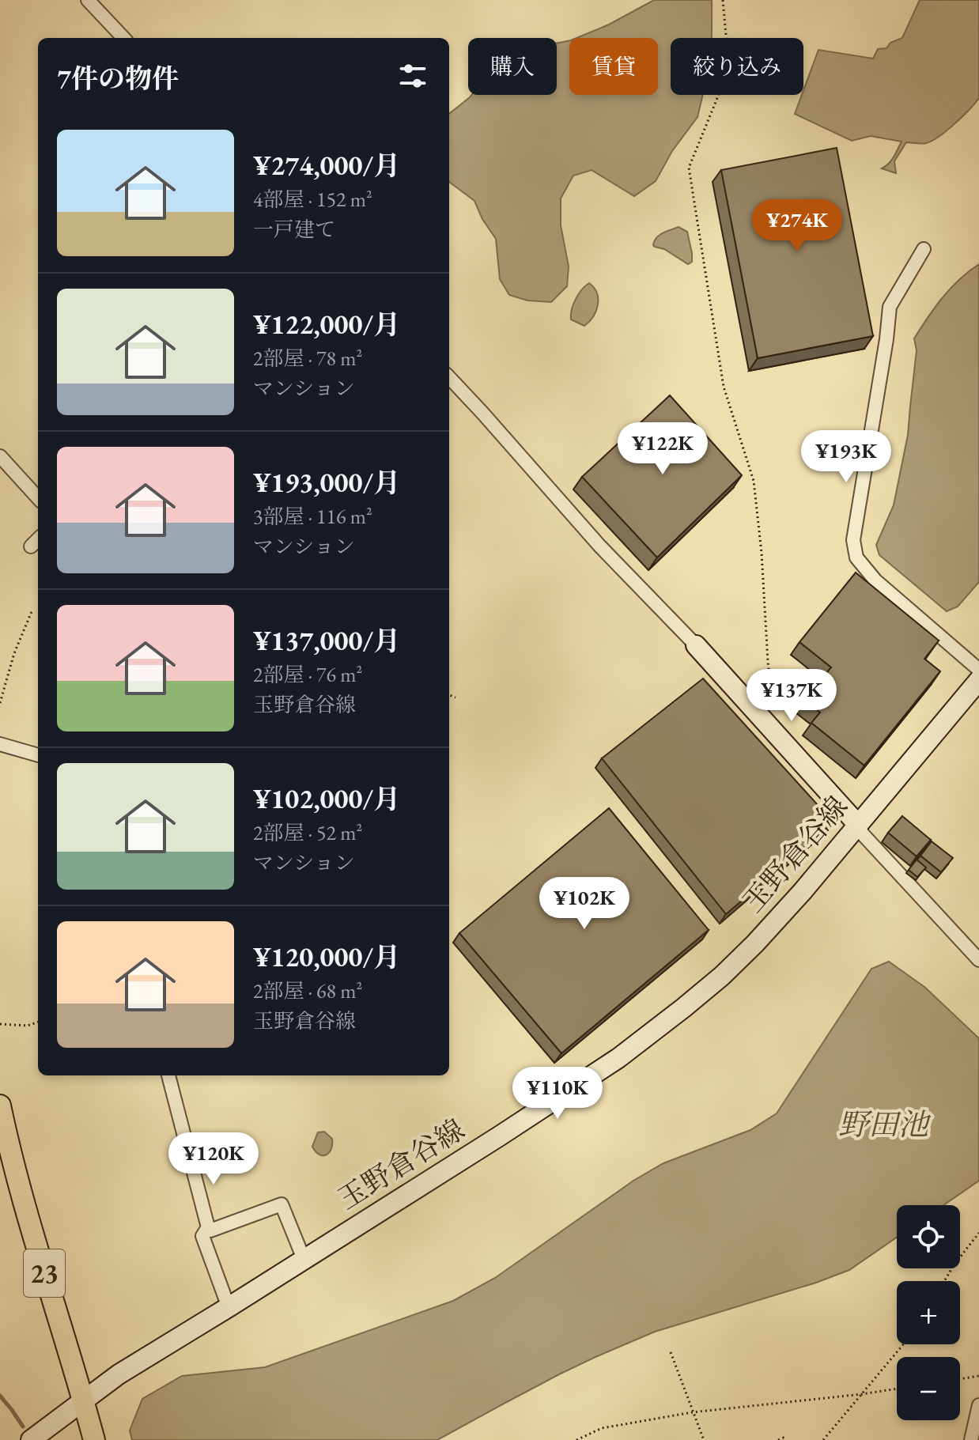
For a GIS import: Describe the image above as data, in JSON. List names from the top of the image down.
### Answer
{
  "streets": {
    "main road": ["玉野倉谷線", "23"]
  },
  "crossings": [
    ["玉野倉谷線", "23"]
  ],
  "water": ["野田池"],
  "page": {
    "chip": ["購入", "賃貸", "絞り込み"],
    "heading": "7件の物件",
    "list": [
      {
        "name": "¥274,000/月",
        "note": "4部屋 · 152 m² · 一戸建て"
      },
      {
        "name": "¥122,000/月",
        "note": "2部屋 · 78 m² · マンション"
      },
      {
        "name": "¥193,000/月",
        "note": "3部屋 · 116 m² · マンション"
      },
      {
        "name": "¥137,000/月",
        "note": "2部屋 · 76 m² · 玉野倉谷線"
      },
      {
        "name": "¥102,000/月",
        "note": "2部屋 · 52 m² · マンション"
      },
      {
        "name": "¥120,000/月",
        "note": "2部屋 · 68 m² · 玉野倉谷線"
      }
    ],
    "price": [
      "¥274K",
      "¥122K",
      "¥193K",
      "¥137K",
      "¥102K",
      "¥110K",
      "¥120K"
    ],
    "map_buttons": ["+", "−"]
  }
}
